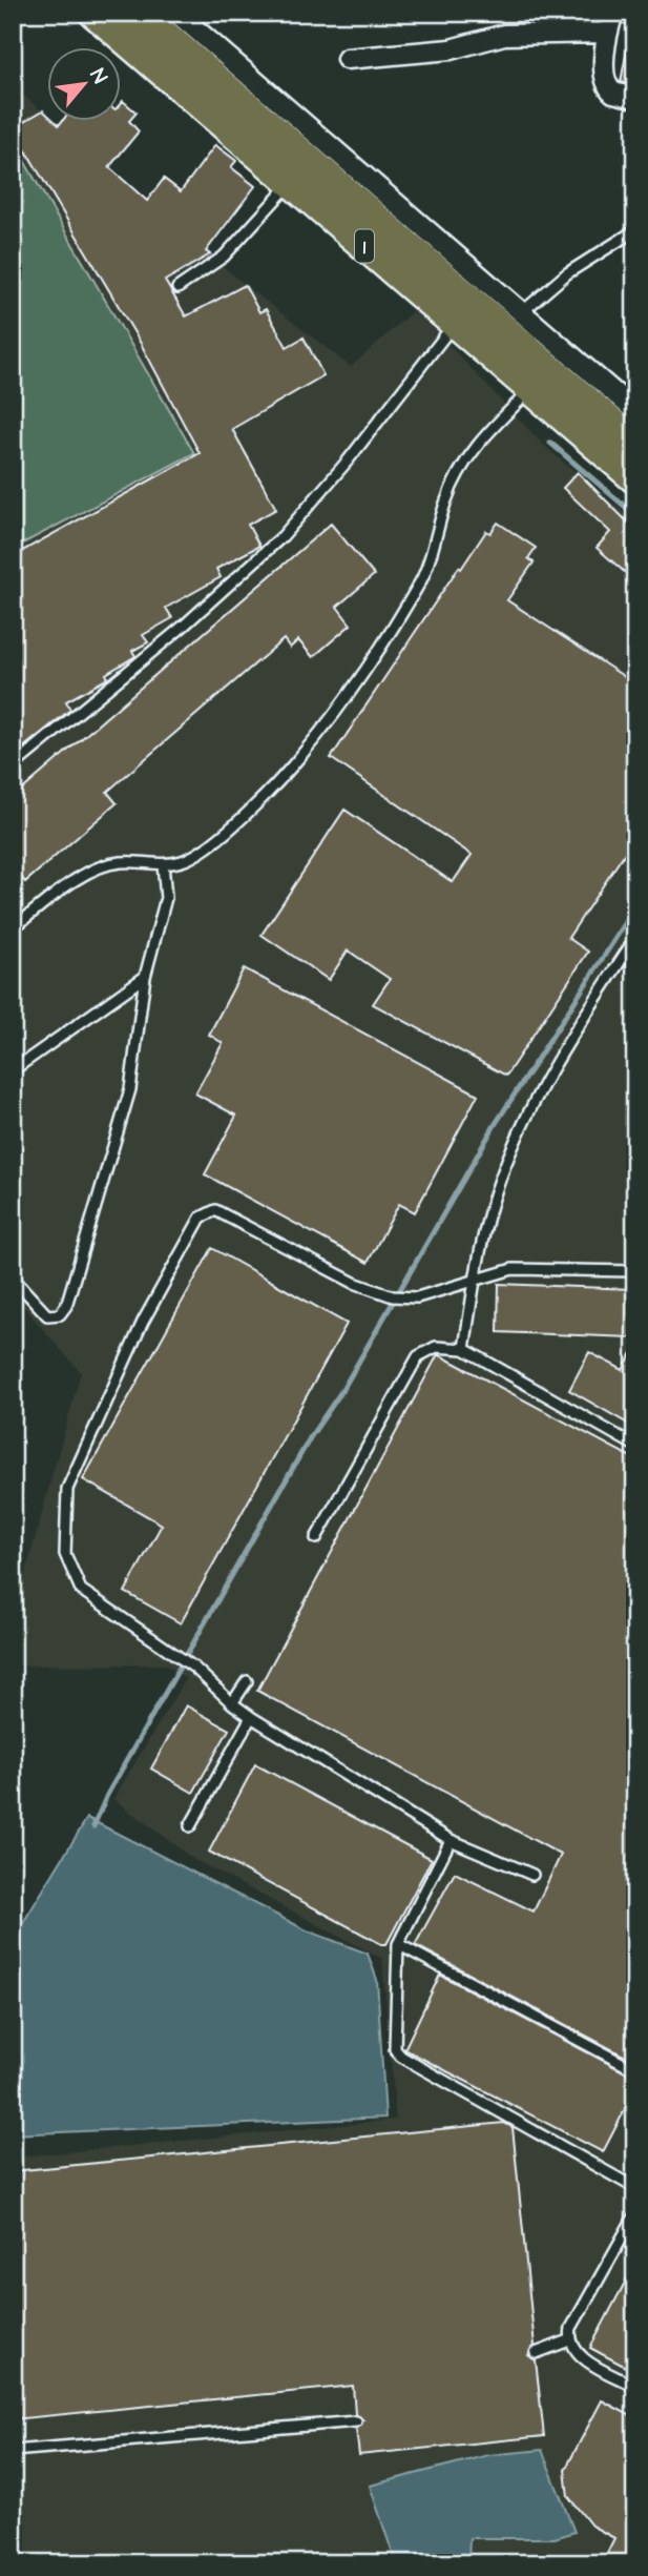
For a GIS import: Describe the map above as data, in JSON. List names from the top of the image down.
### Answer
{
  "streets": {
    "highway": ["1"]
  },
  "north": "top right"
}
